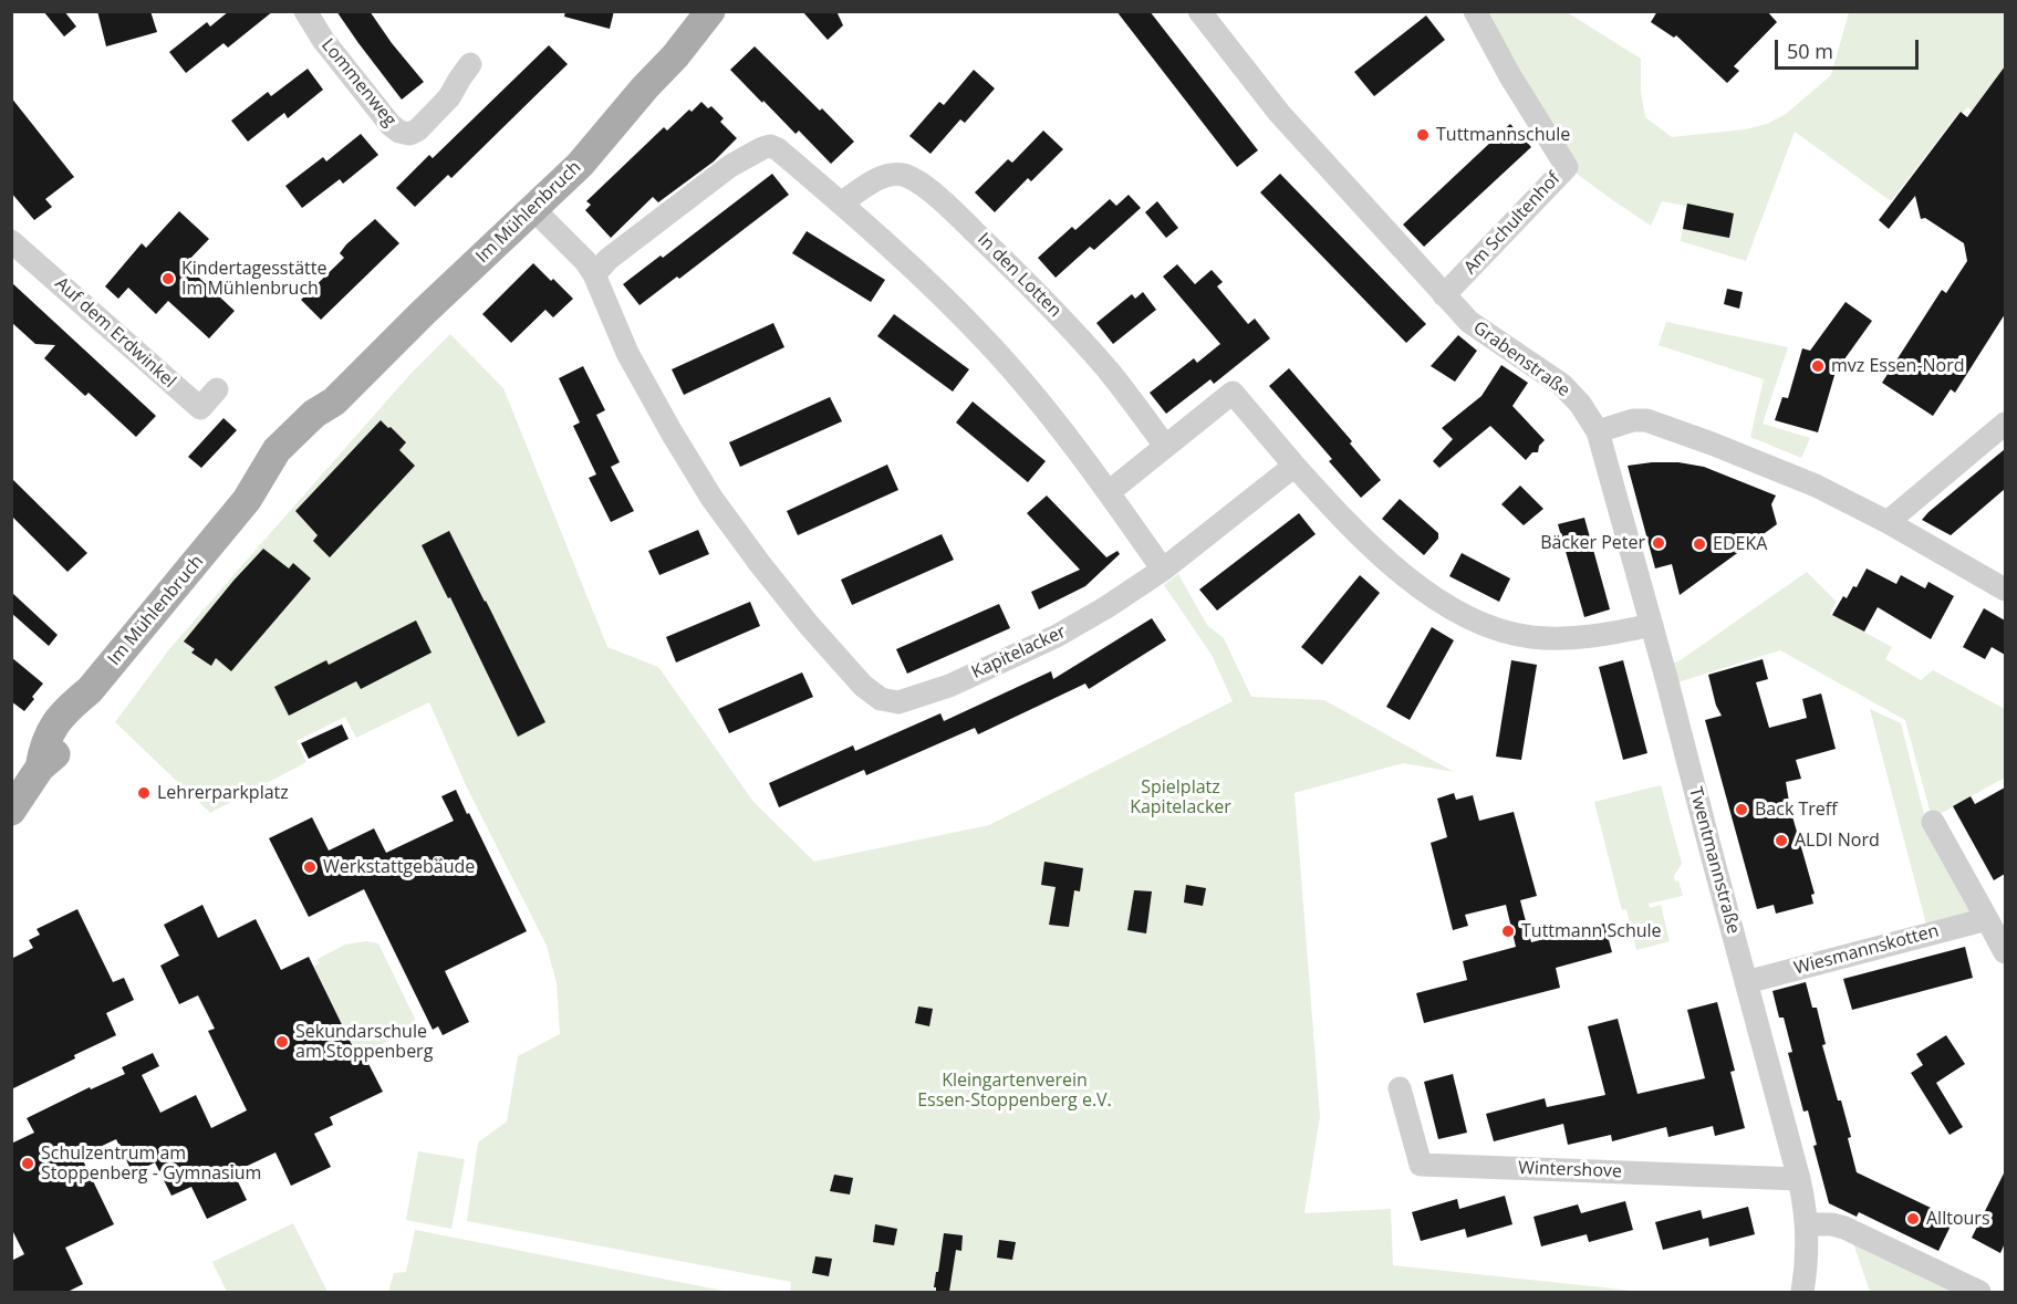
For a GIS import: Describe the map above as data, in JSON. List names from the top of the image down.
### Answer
{
  "streets": {
    "main road": ["Im Mühlenbruch"],
    "street": [
      "Lommenweg",
      "Am Schultenhof",
      "In den Lotten",
      "Auf dem Erdwinkel",
      "Grabenstraße",
      "Kapitelacker",
      "Twentmannstraße",
      "Wiesmannskotten",
      "Wintershove"
    ]
  },
  "crossings": [
    ["Im Mühlenbruch", "Kapitelacker"],
    ["Am Schultenhof", "Grabenstraße"],
    ["Grabenstraße", "Twentmannstraße"],
    ["Twentmannstraße", "Wiesmannskotten"],
    ["Twentmannstraße", "Wintershove"]
  ],
  "parks": ["Spielplatz Kapitelacker", "Kleingartenverein Essen-Stoppenberg e.V."],
  "places": [
    "Tuttmannschule",
    "Kindertagesstätte Im Mühlenbruch",
    "mvz Essen-Nord",
    "Bäcker Peter",
    "EDEKA",
    "Lehrerparkplatz",
    "Back Treff",
    "ALDI Nord",
    "Werkstattgebäude",
    "Tuttmann Schule",
    "Sekundarschule am Stoppenberg",
    "Schulzentrum am Stoppenberg - Gymnasium",
    "Alltours"
  ],
  "scale_bar": "50 m"
}
